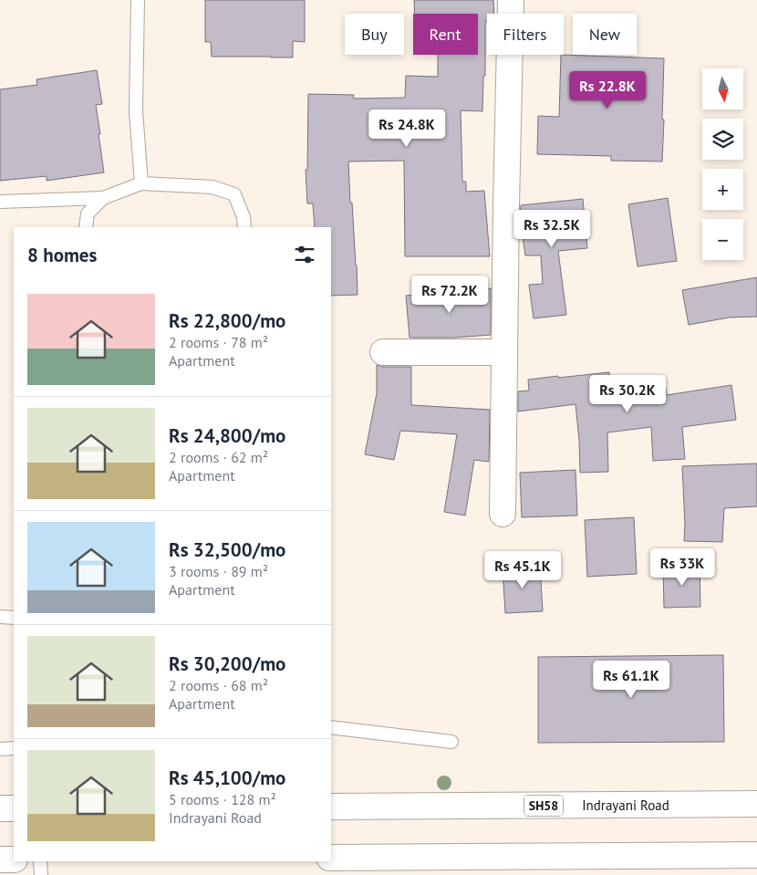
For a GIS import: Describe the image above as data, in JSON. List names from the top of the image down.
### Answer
{
  "streets": {
    "main road": ["Indrayani Road", "SH58"]
  },
  "north": "bottom",
  "page": {
    "chip": [
      "Buy",
      "Rent",
      "Filters",
      "New"
    ],
    "map_buttons": ["+", "−"],
    "price": [
      "Rs 22.8K",
      "Rs 24.8K",
      "Rs 32.5K",
      "Rs 72.2K",
      "Rs 30.2K",
      "Rs 33K",
      "Rs 45.1K",
      "Rs 61.1K"
    ],
    "heading": "8 homes",
    "list": [
      {
        "name": "Rs 22,800/mo",
        "note": "2 rooms · 78 m² · Apartment"
      },
      {
        "name": "Rs 24,800/mo",
        "note": "2 rooms · 62 m² · Apartment"
      },
      {
        "name": "Rs 32,500/mo",
        "note": "3 rooms · 89 m² · Apartment"
      },
      {
        "name": "Rs 30,200/mo",
        "note": "2 rooms · 68 m² · Apartment"
      },
      {
        "name": "Rs 45,100/mo",
        "note": "5 rooms · 128 m² · Indrayani Road"
      }
    ]
  }
}
